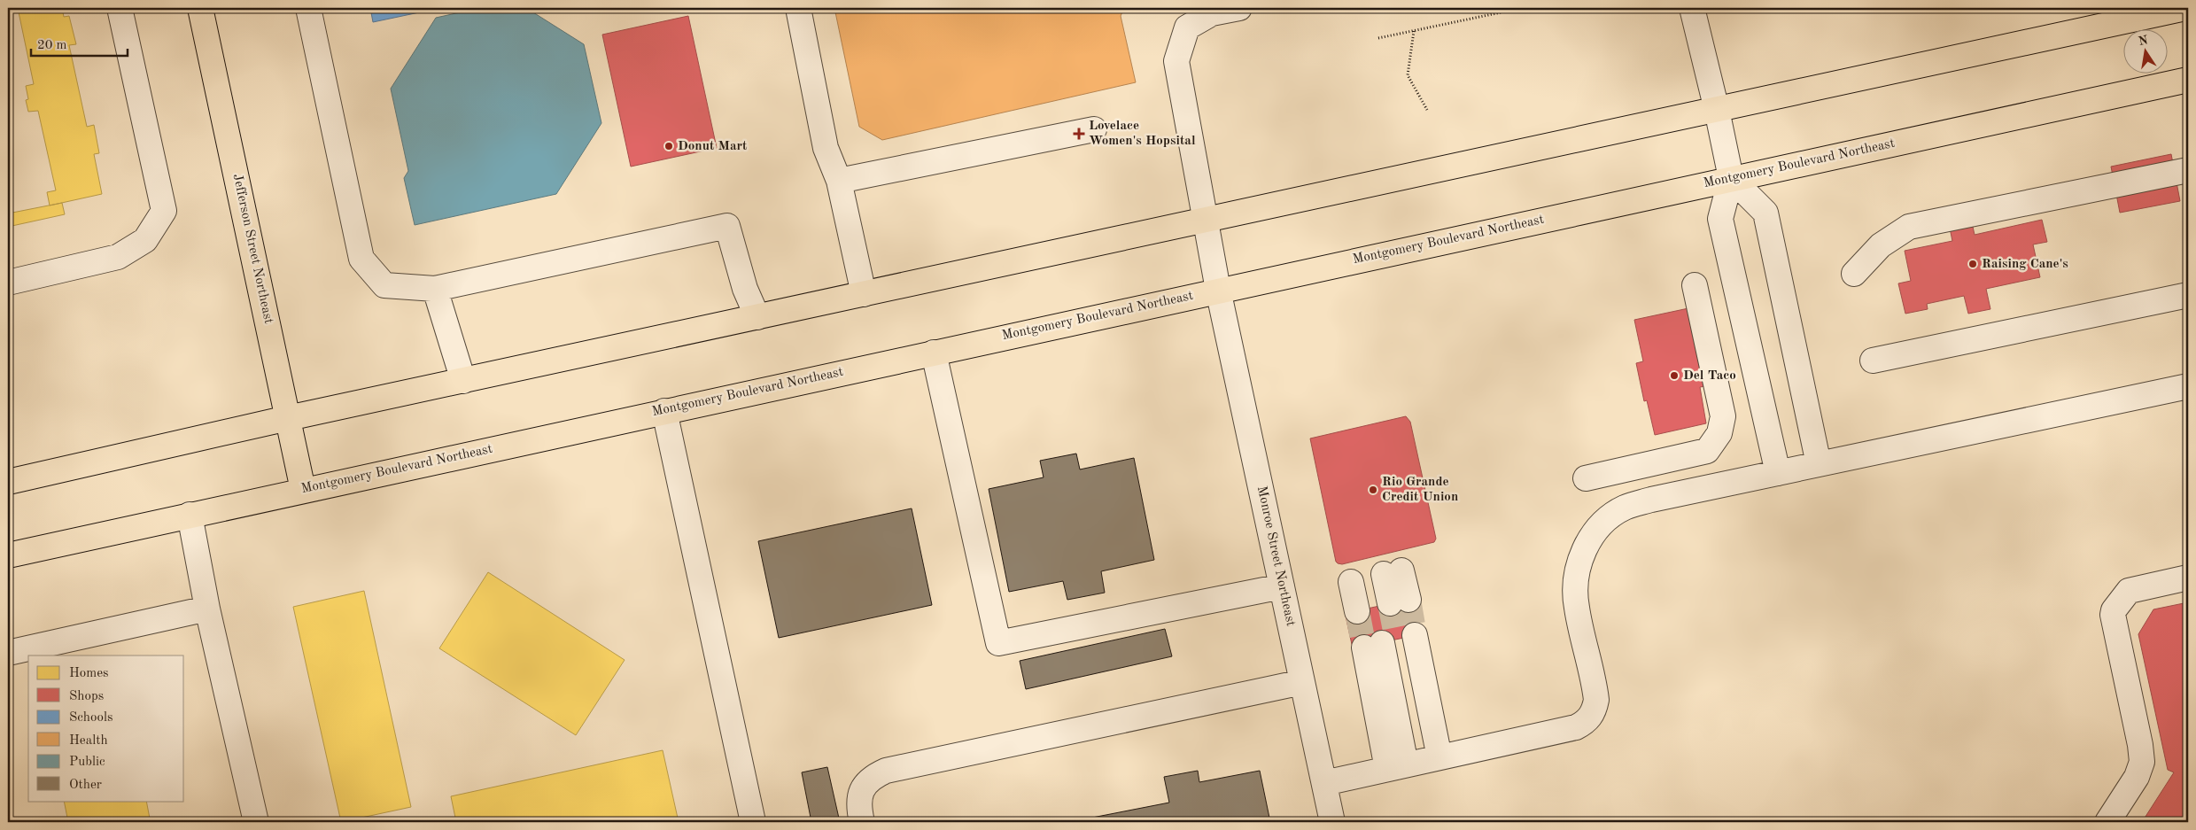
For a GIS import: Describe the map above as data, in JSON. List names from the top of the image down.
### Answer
{
  "streets": {
    "main road": ["Montgomery Boulevard Northeast", "Jefferson Street Northeast"],
    "street": ["Monroe Street Northeast"]
  },
  "crossings": [
    ["Montgomery Boulevard Northeast", "Jefferson Street Northeast"],
    ["Montgomery Boulevard Northeast", "Monroe Street Northeast"]
  ],
  "places": {
    "health": ["Lovelace Women's Hopsital"],
    "other": [
      "Donut Mart",
      "Raising Cane's",
      "Del Taco",
      "Rio Grande Credit Union"
    ]
  },
  "legend": [
    "Homes",
    "Shops",
    "Schools",
    "Health",
    "Public",
    "Other"
  ],
  "scale_bar": "20 m",
  "north": "top"
}
